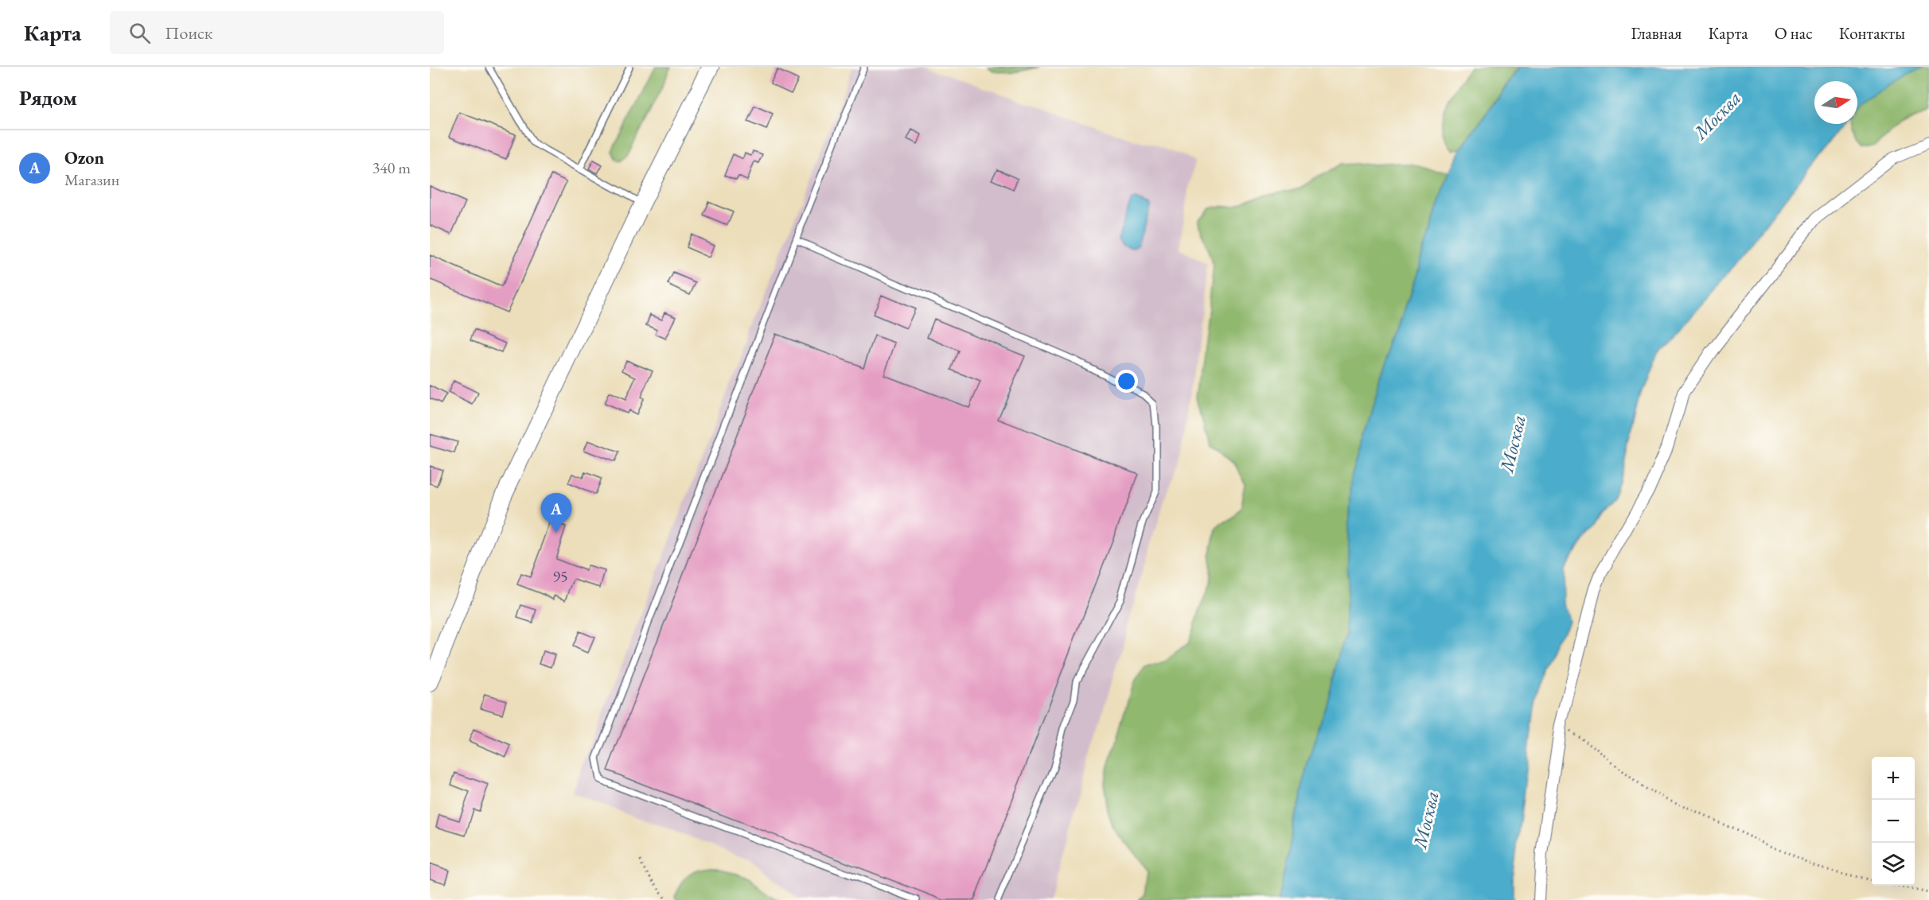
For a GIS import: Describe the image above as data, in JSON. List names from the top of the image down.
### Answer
{
  "water": ["Москва"],
  "house_numbers": ["95"],
  "north": "right",
  "page": {
    "header": "Карта",
    "search": "Поиск",
    "nav": [
      "Главная",
      "Карта",
      "О нас",
      "Контакты"
    ],
    "heading": "Рядом",
    "list": [
      {
        "mark": "A",
        "name": "Ozon",
        "note": "Магазин",
        "value": "340 m"
      }
    ],
    "pins": "A",
    "map_buttons": ["+", "−"]
  }
}
